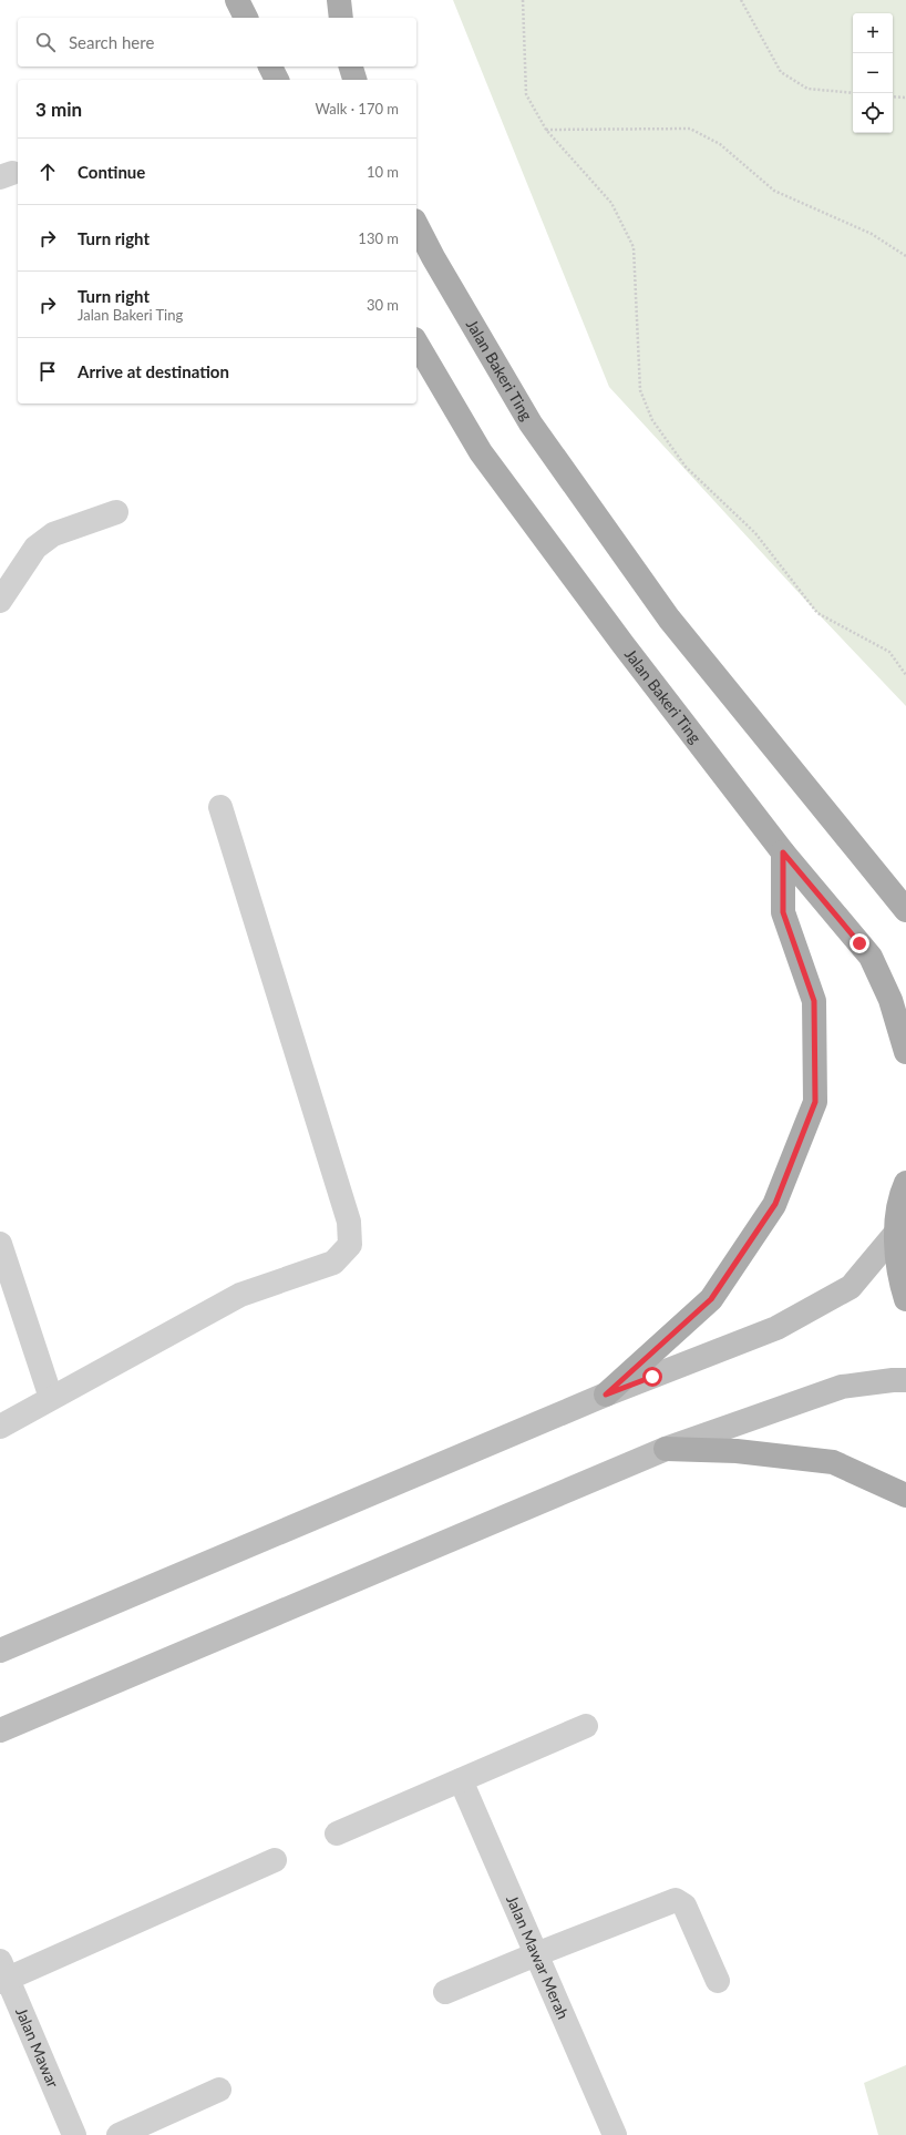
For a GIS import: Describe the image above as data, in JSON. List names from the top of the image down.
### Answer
{
  "streets": {
    "main road": ["Jalan Bakeri Ting"],
    "street": ["Jalan Mawar Merah", "Jalan Mawar"]
  },
  "page": {
    "map_buttons": ["+", "−"],
    "search": "Search here",
    "heading": ["3 min", "Walk · 170 m"],
    "list": [
      ["Continue", "10 m"],
      ["Turn right", "130 m"],
      ["Turn right", "Jalan Bakeri Ting", "30 m"],
      "Arrive at destination"
    ]
  }
}
